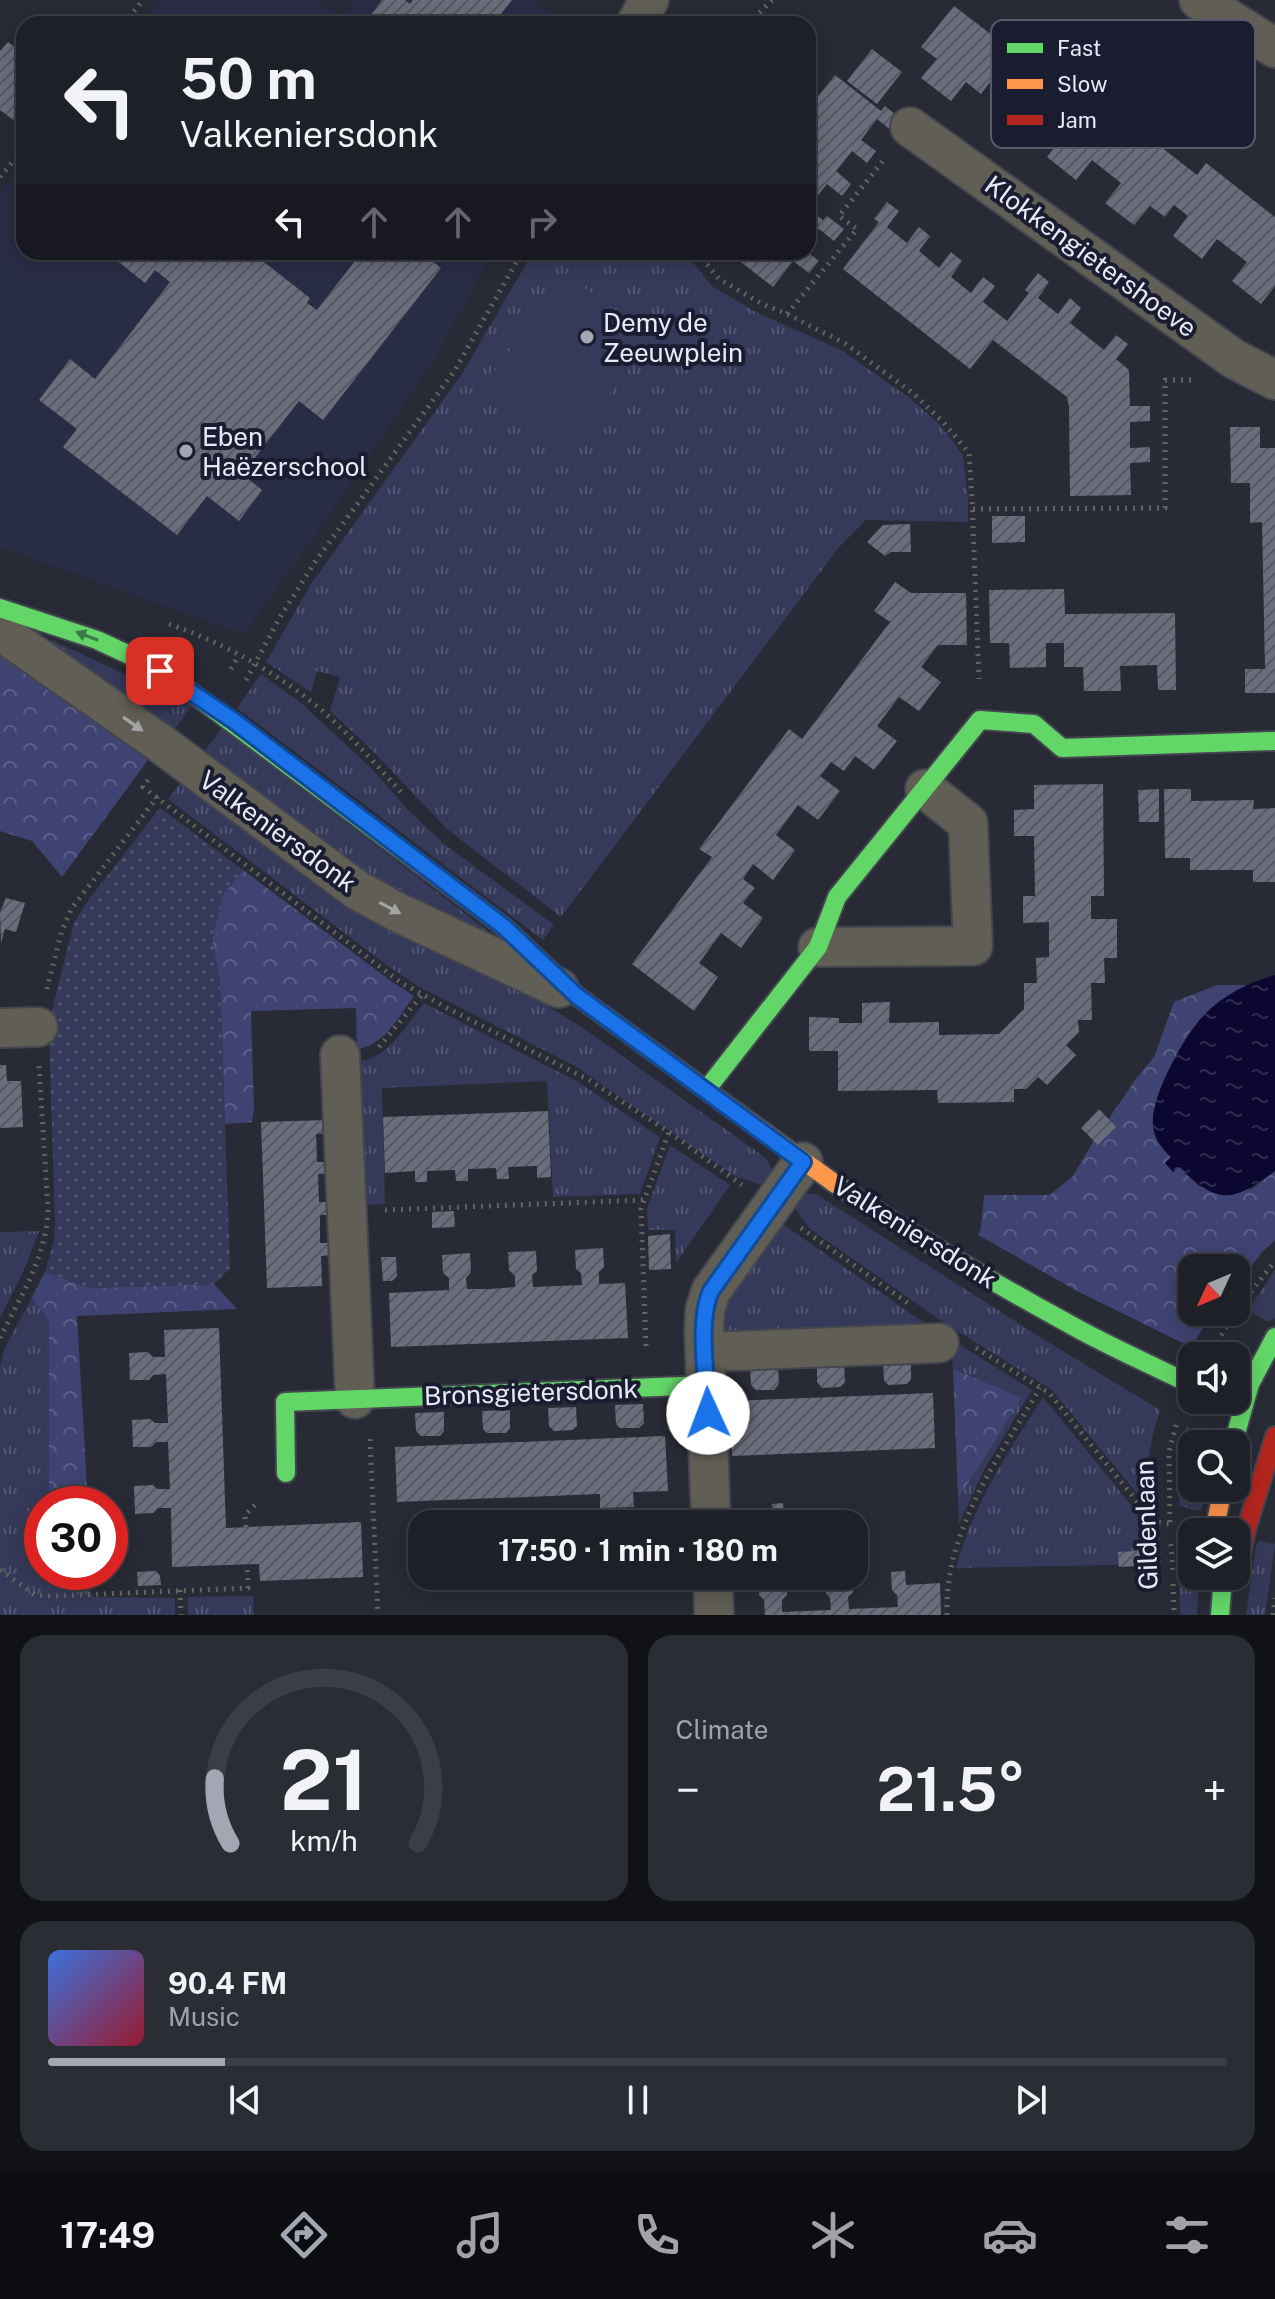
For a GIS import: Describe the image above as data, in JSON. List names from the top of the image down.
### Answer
{
  "streets": {
    "street": ["Klokkengietershoeve", "Valkeniersdonk", "Bronsgietersdonk"],
    "path": ["Gildenlaan"]
  },
  "places": ["Demy de Zeeuwplein", "Eben Haëzerschool"],
  "legend": ["Fast", "Slow", "Jam"],
  "north": "bottom left",
  "page": {
    "turn": ["50 m", "Valkeniersdonk"],
    "limit": "30",
    "trip": "17:50 · 1 min · 180 m",
    "tile": "Climate",
    "heat": ["−", "21.5°", "+"],
    "song": ["90.4 FM", "Music"],
    "tabs": "17:49",
    "gauge": ["21", "km/h"]
  }
}
